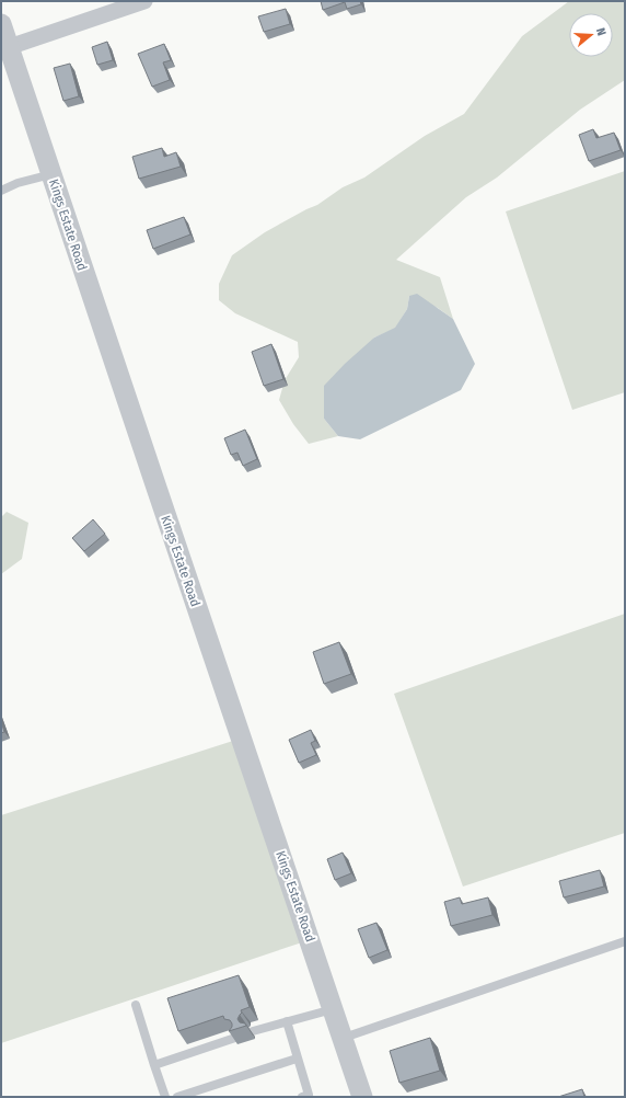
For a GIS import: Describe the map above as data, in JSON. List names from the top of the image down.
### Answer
{
  "streets": {
    "street": ["Kings Estate Road"]
  },
  "north": "right"
}
